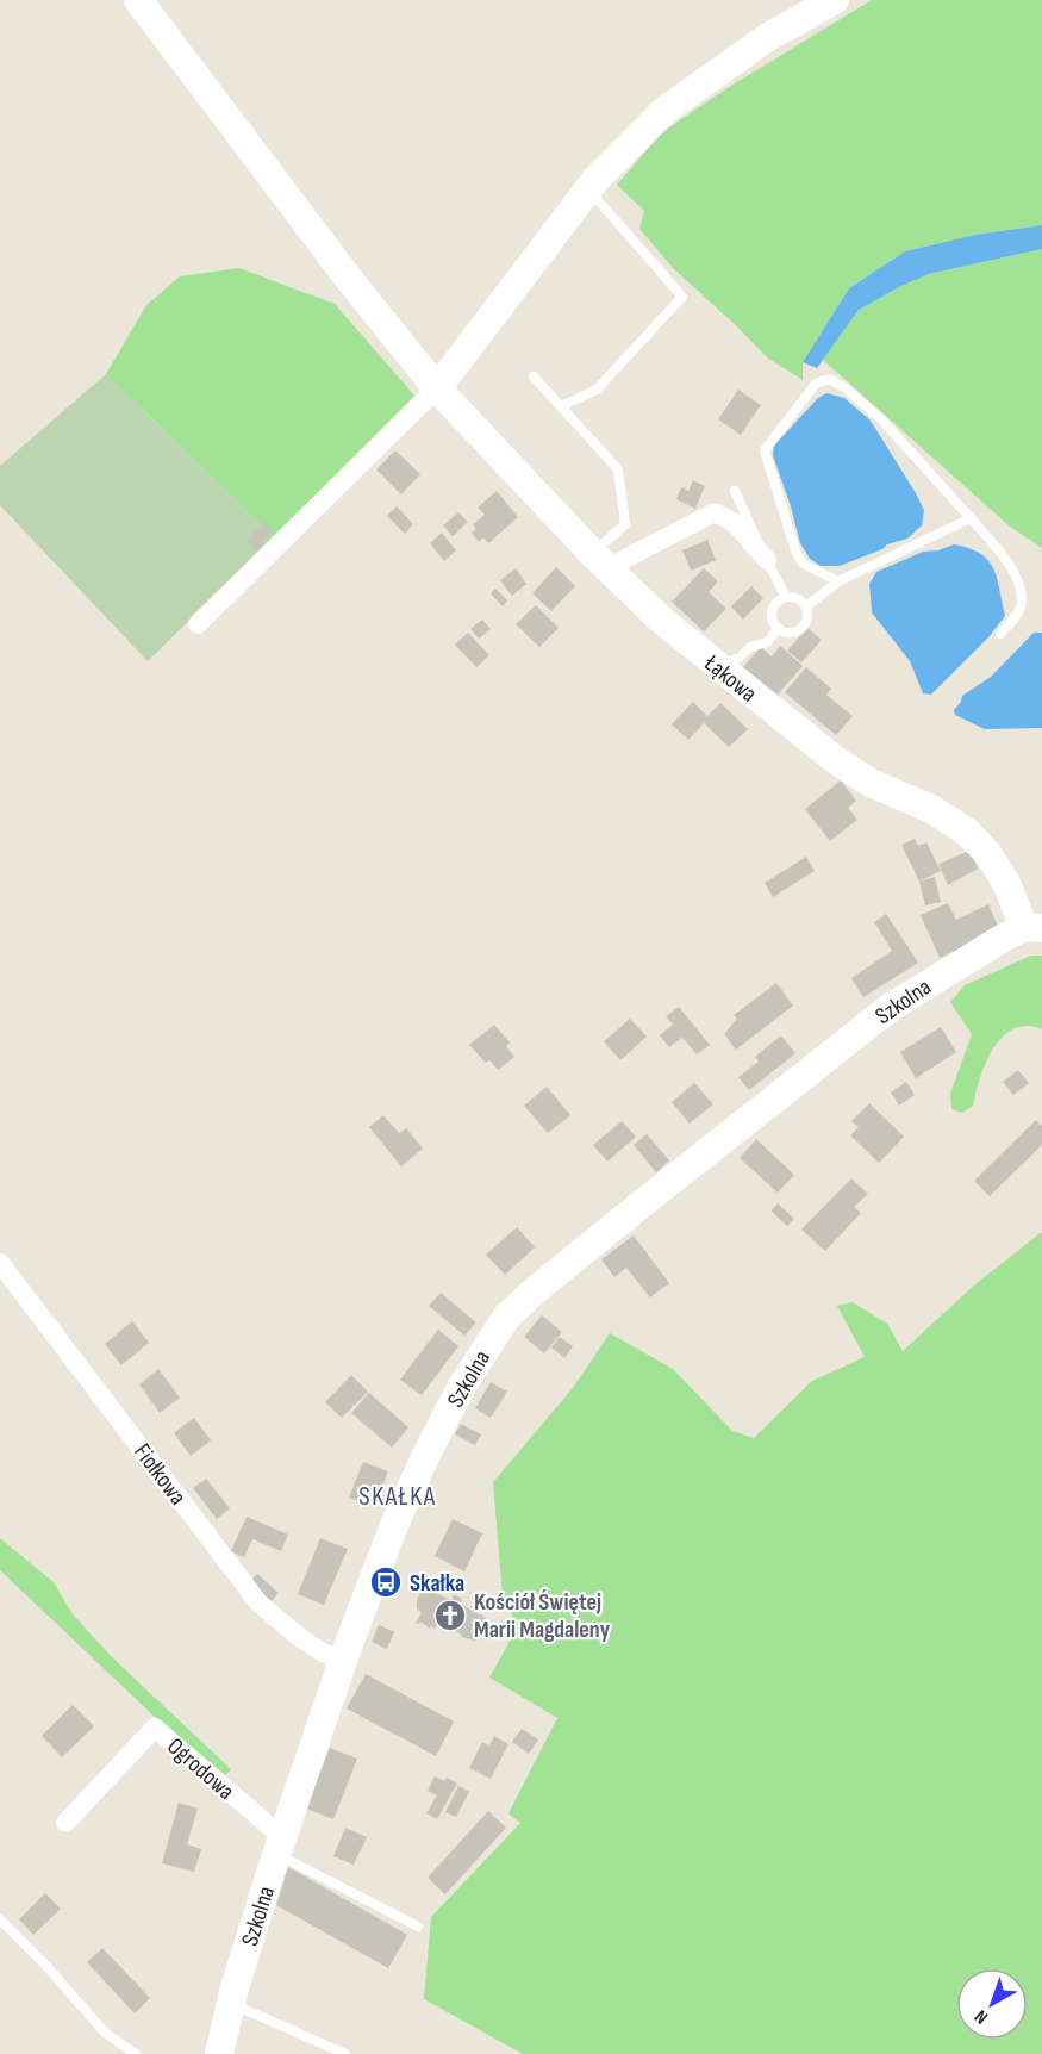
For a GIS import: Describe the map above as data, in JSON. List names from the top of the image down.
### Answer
{
  "streets": {
    "street": [
      "Łąkowa",
      "Szkolna",
      "Fiołkowa",
      "Ogrodowa"
    ]
  },
  "crossings": [
    ["Łąkowa", "Szkolna"],
    ["Szkolna", "Fiołkowa"],
    ["Szkolna", "Ogrodowa"]
  ],
  "districts": ["SKAŁKA"],
  "places": {
    "bus stop": ["Skałka"],
    "church": ["Kościół Świętej Marii Magdaleny"]
  },
  "north": "bottom left"
}
